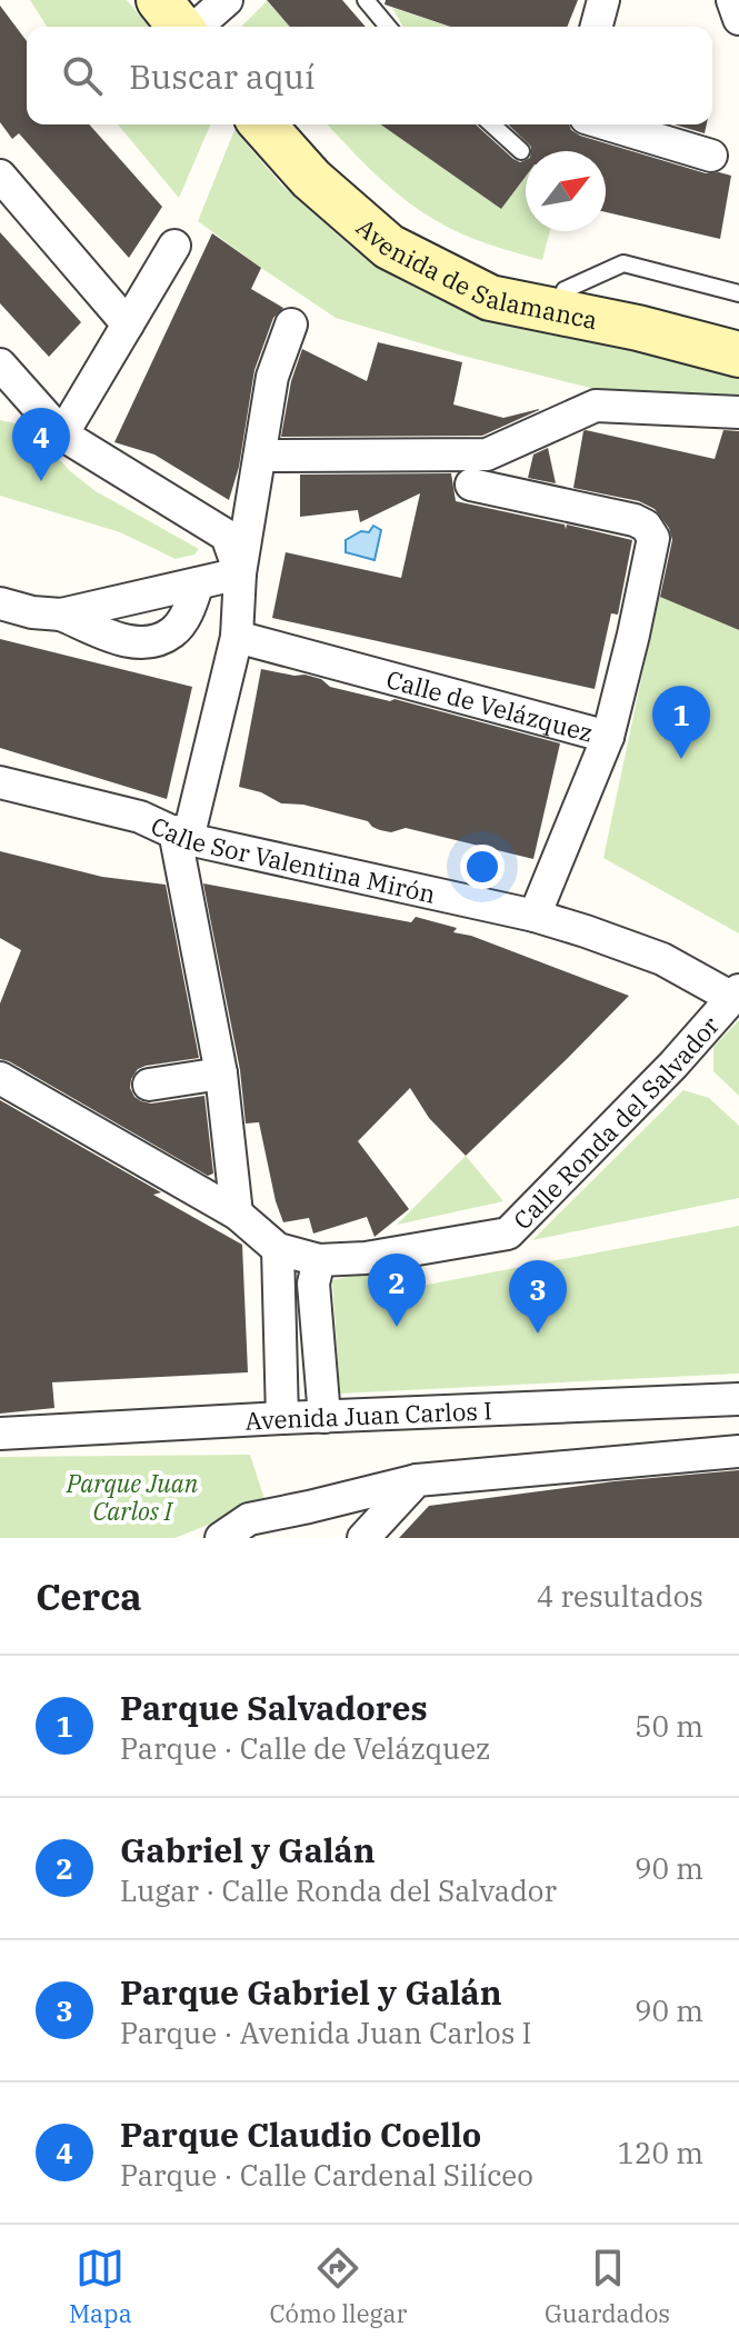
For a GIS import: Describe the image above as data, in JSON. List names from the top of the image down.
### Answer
{
  "streets": {
    "main road": ["Avenida de Salamanca"],
    "street": [
      "Calle de Velázquez",
      "Calle Sor Valentina Mirón",
      "Calle Ronda del Salvador",
      "Avenida Juan Carlos I"
    ]
  },
  "crossings": [
    ["Calle de Velázquez", "Calle Sor Valentina Mirón"],
    ["Calle Sor Valentina Mirón", "Calle Ronda del Salvador"]
  ],
  "parks": ["Parque Juan Carlos I"],
  "north": "top right",
  "page": {
    "search": "Buscar aquí",
    "pins": [
      "4",
      "1",
      "2",
      "3"
    ],
    "heading": ["Cerca", "4 resultados"],
    "list": [
      {
        "mark": "1",
        "name": "Parque Salvadores",
        "note": "Parque · Calle de Velázquez",
        "value": "50 m"
      },
      {
        "mark": "2",
        "name": "Gabriel y Galán",
        "note": "Lugar · Calle Ronda del Salvador",
        "value": "90 m"
      },
      {
        "mark": "3",
        "name": "Parque Gabriel y Galán",
        "note": "Parque · Avenida Juan Carlos I",
        "value": "90 m"
      },
      {
        "mark": "4",
        "name": "Parque Claudio Coello",
        "note": "Parque · Calle Cardenal Silíceo",
        "value": "120 m"
      }
    ],
    "nav": ["Mapa", "Cómo llegar", "Guardados"]
  }
}
